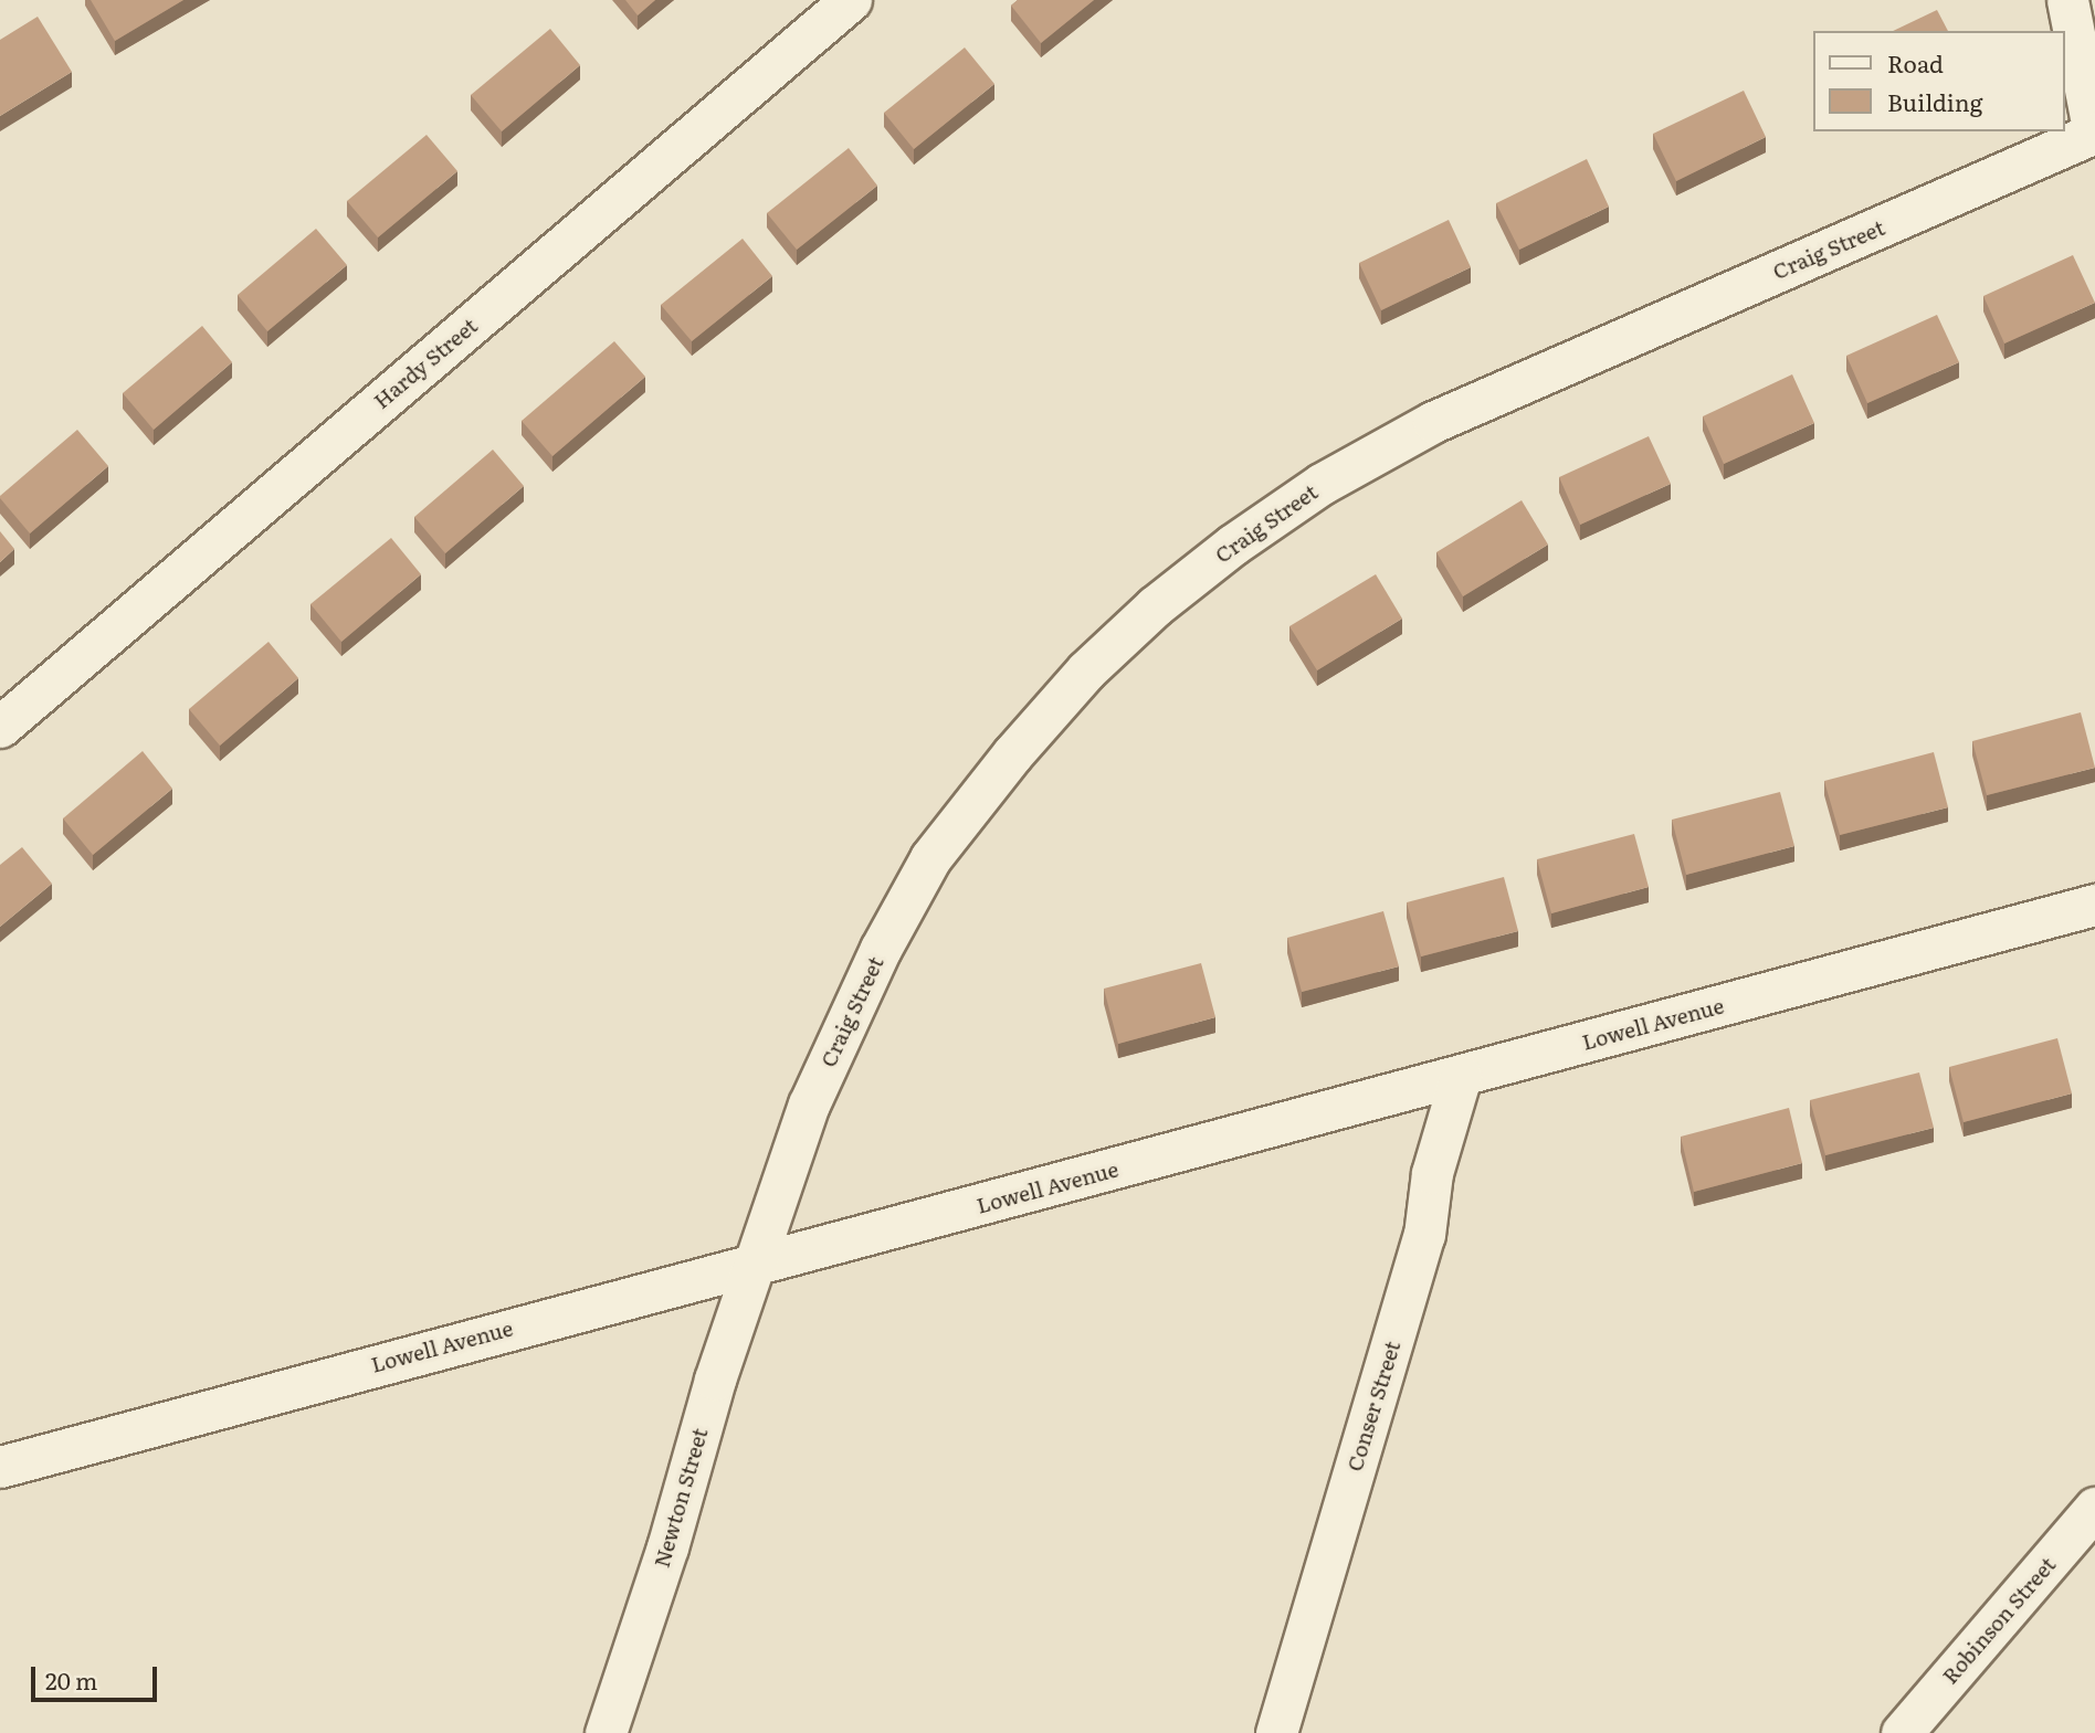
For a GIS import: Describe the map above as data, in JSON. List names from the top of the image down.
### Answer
{
  "streets": {
    "street": [
      "Craig Street",
      "Hardy Street",
      "Lowell Avenue",
      "Conser Street",
      "Newton Street",
      "Robinson Street"
    ]
  },
  "crossings": [
    ["Craig Street", "Lowell Avenue"],
    ["Craig Street", "Newton Street"],
    ["Lowell Avenue", "Conser Street"],
    ["Lowell Avenue", "Newton Street"]
  ],
  "legend": ["Road", "Building"],
  "scale_bar": "20 m"
}
